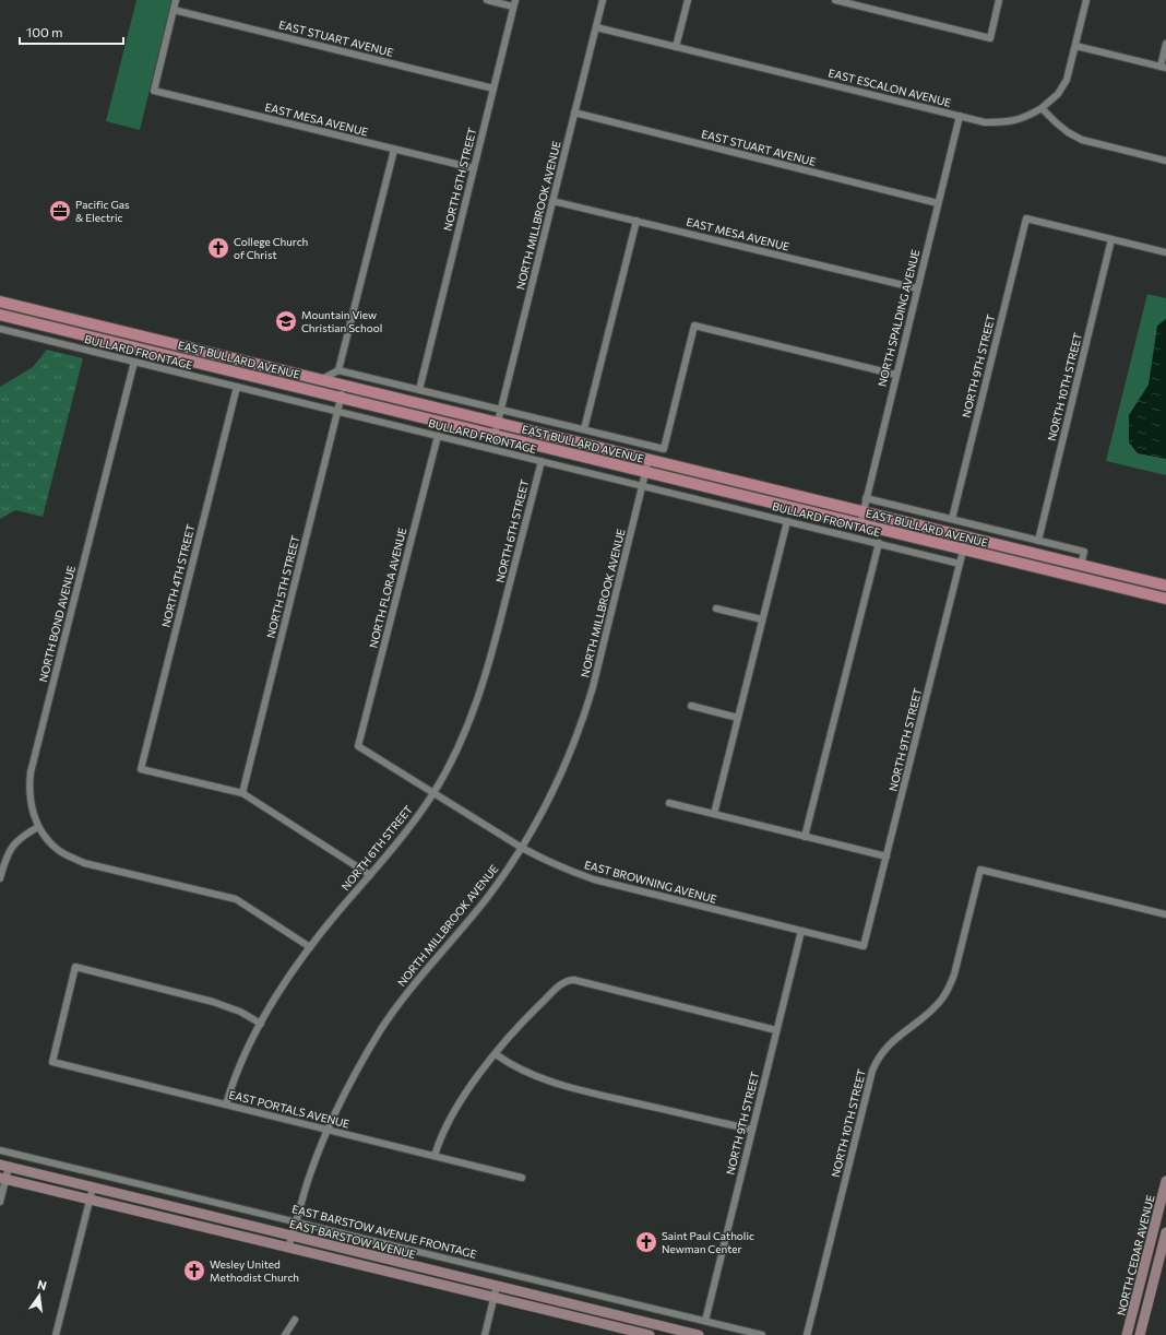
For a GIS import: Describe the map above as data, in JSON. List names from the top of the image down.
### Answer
{
  "streets": {
    "main road": ["EAST BULLARD AVENUE", "EAST BARSTOW AVENUE", "NORTH CEDAR AVENUE"],
    "street": [
      "EAST STUART AVENUE",
      "EAST ESCALON AVENUE",
      "EAST MESA AVENUE",
      "NORTH 6TH STREET",
      "NORTH MILLBROOK AVENUE",
      "NORTH SPALDING AVENUE",
      "BULLARD FRONTAGE",
      "NORTH 9TH STREET",
      "NORTH 10TH STREET",
      "NORTH 4TH STREET",
      "NORTH 5TH STREET",
      "NORTH FLORA AVENUE",
      "NORTH BOND AVENUE",
      "EAST BROWNING AVENUE",
      "EAST PORTALS AVENUE",
      "EAST BARSTOW AVENUE FRONTAGE"
    ]
  },
  "crossings": [
    ["EAST STUART AVENUE", "EAST MESA AVENUE"],
    ["EAST STUART AVENUE", "NORTH 6TH STREET"],
    ["EAST STUART AVENUE", "NORTH MILLBROOK AVENUE"],
    ["EAST STUART AVENUE", "NORTH SPALDING AVENUE"],
    ["EAST ESCALON AVENUE", "NORTH MILLBROOK AVENUE"],
    ["EAST ESCALON AVENUE", "NORTH SPALDING AVENUE"],
    ["EAST MESA AVENUE", "NORTH 6TH STREET"],
    ["EAST MESA AVENUE", "NORTH MILLBROOK AVENUE"],
    ["EAST MESA AVENUE", "NORTH SPALDING AVENUE"],
    ["NORTH 6TH STREET", "BULLARD FRONTAGE"],
    ["NORTH 6TH STREET", "EAST BROWNING AVENUE"],
    ["NORTH 6TH STREET", "EAST PORTALS AVENUE"],
    ["NORTH MILLBROOK AVENUE", "BULLARD FRONTAGE"],
    ["NORTH MILLBROOK AVENUE", "EAST BULLARD AVENUE"],
    ["NORTH MILLBROOK AVENUE", "EAST BROWNING AVENUE"],
    ["NORTH MILLBROOK AVENUE", "EAST PORTALS AVENUE"],
    ["NORTH MILLBROOK AVENUE", "EAST BARSTOW AVENUE FRONTAGE"],
    ["NORTH MILLBROOK AVENUE", "EAST BARSTOW AVENUE"],
    ["NORTH SPALDING AVENUE", "EAST BULLARD AVENUE"],
    ["BULLARD FRONTAGE", "NORTH 9TH STREET"],
    ["BULLARD FRONTAGE", "NORTH 4TH STREET"],
    ["BULLARD FRONTAGE", "NORTH 5TH STREET"],
    ["BULLARD FRONTAGE", "NORTH FLORA AVENUE"],
    ["BULLARD FRONTAGE", "NORTH BOND AVENUE"],
    ["EAST BULLARD AVENUE", "NORTH 9TH STREET"],
    ["EAST BULLARD AVENUE", "NORTH 5TH STREET"],
    ["NORTH 9TH STREET", "NORTH 10TH STREET"],
    ["NORTH 9TH STREET", "EAST BROWNING AVENUE"],
    ["NORTH 9TH STREET", "EAST BARSTOW AVENUE FRONTAGE"],
    ["NORTH 4TH STREET", "NORTH 5TH STREET"],
    ["NORTH FLORA AVENUE", "EAST BROWNING AVENUE"]
  ],
  "places": {
    "office": ["Pacific Gas & Electric"],
    "church": ["College Church of Christ", "Saint Paul Catholic Newman Center", "Wesley United Methodist Church"],
    "school or university": ["Mountain View Christian School"]
  },
  "scale_bar": "100 m",
  "north": "top"
}
